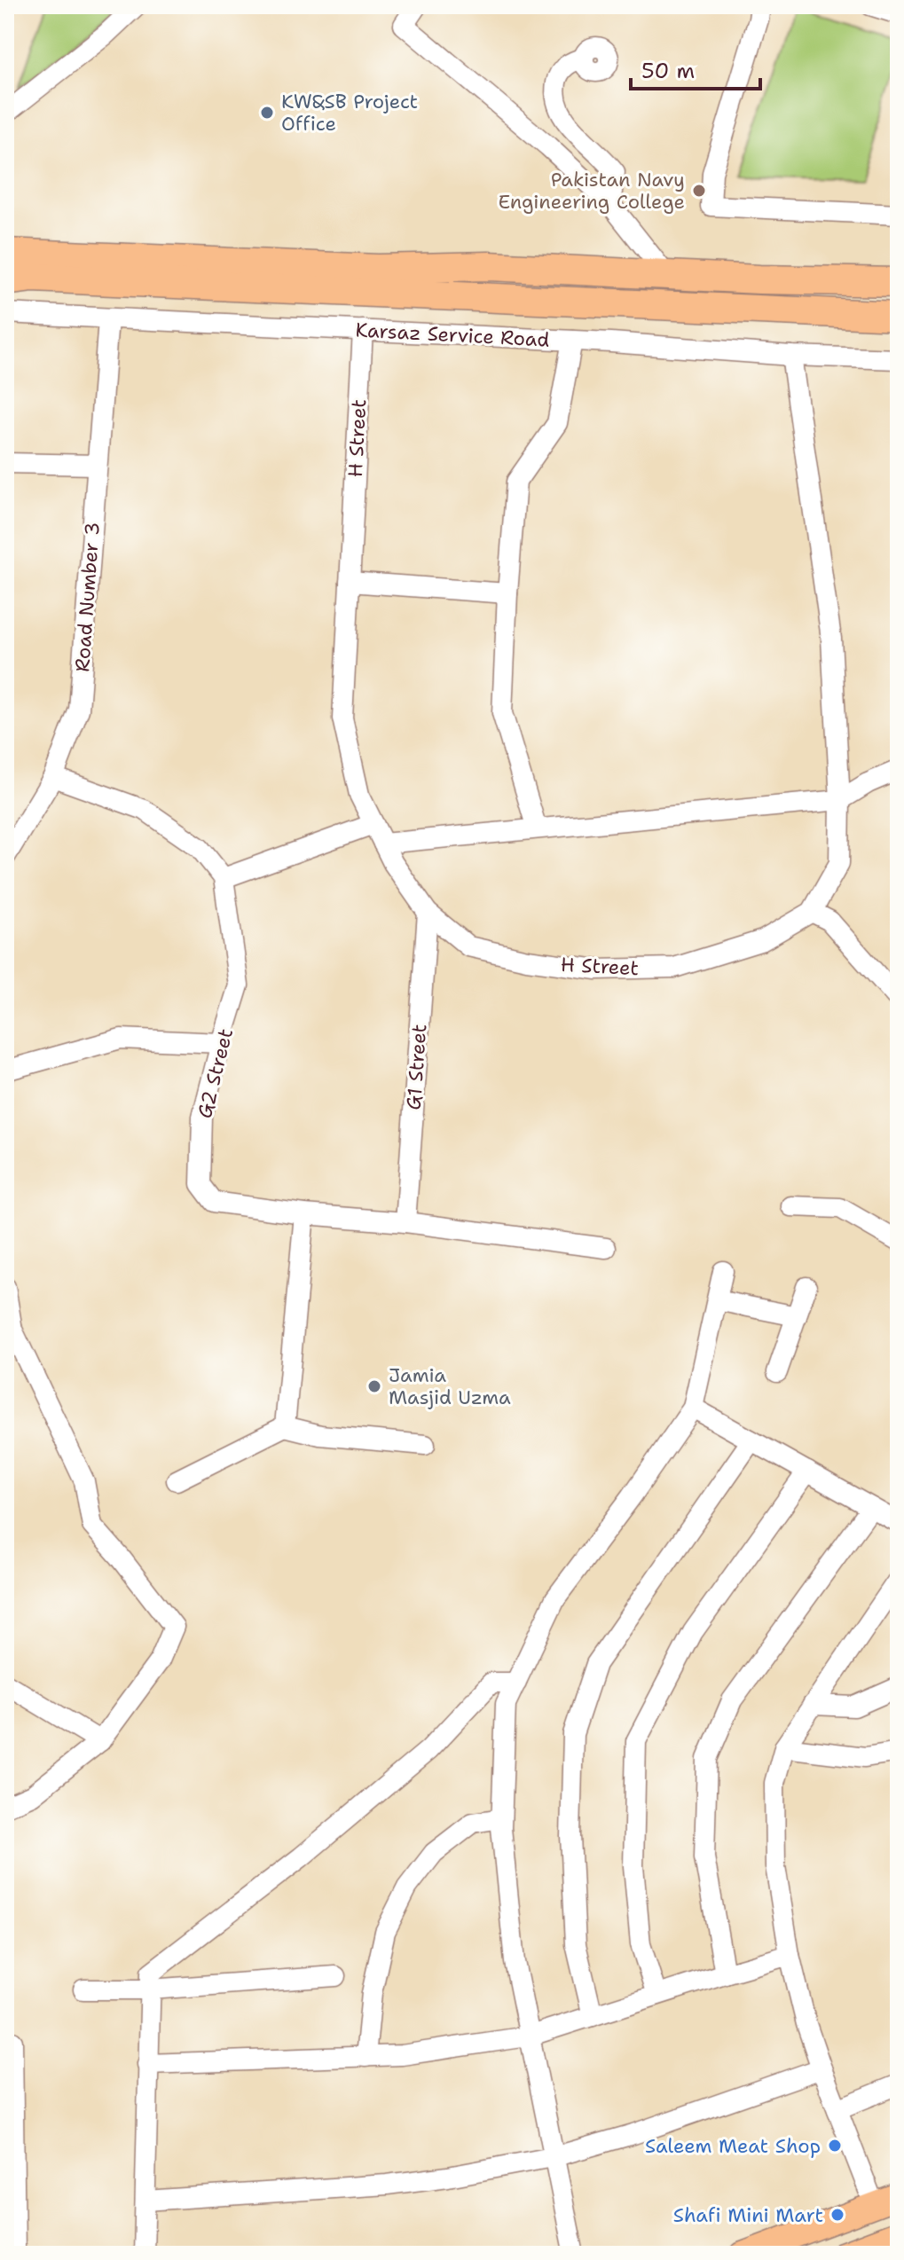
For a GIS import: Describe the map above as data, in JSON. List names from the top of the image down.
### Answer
{
  "streets": {
    "street": [
      "Karsaz Service Road",
      "H Street",
      "Road Number 3",
      "G1 Street",
      "G2 Street"
    ]
  },
  "crossings": [
    ["Karsaz Service Road", "H Street"],
    ["Karsaz Service Road", "Road Number 3"],
    ["H Street", "G1 Street"],
    ["G1 Street", "G2 Street"]
  ],
  "places": [
    "KW&SB Project Office",
    "Pakistan Navy Engineering College",
    "Jamia Masjid Uzma",
    "Saleem Meat Shop",
    "Shafi Mini Mart"
  ],
  "scale_bar": "50 m"
}
